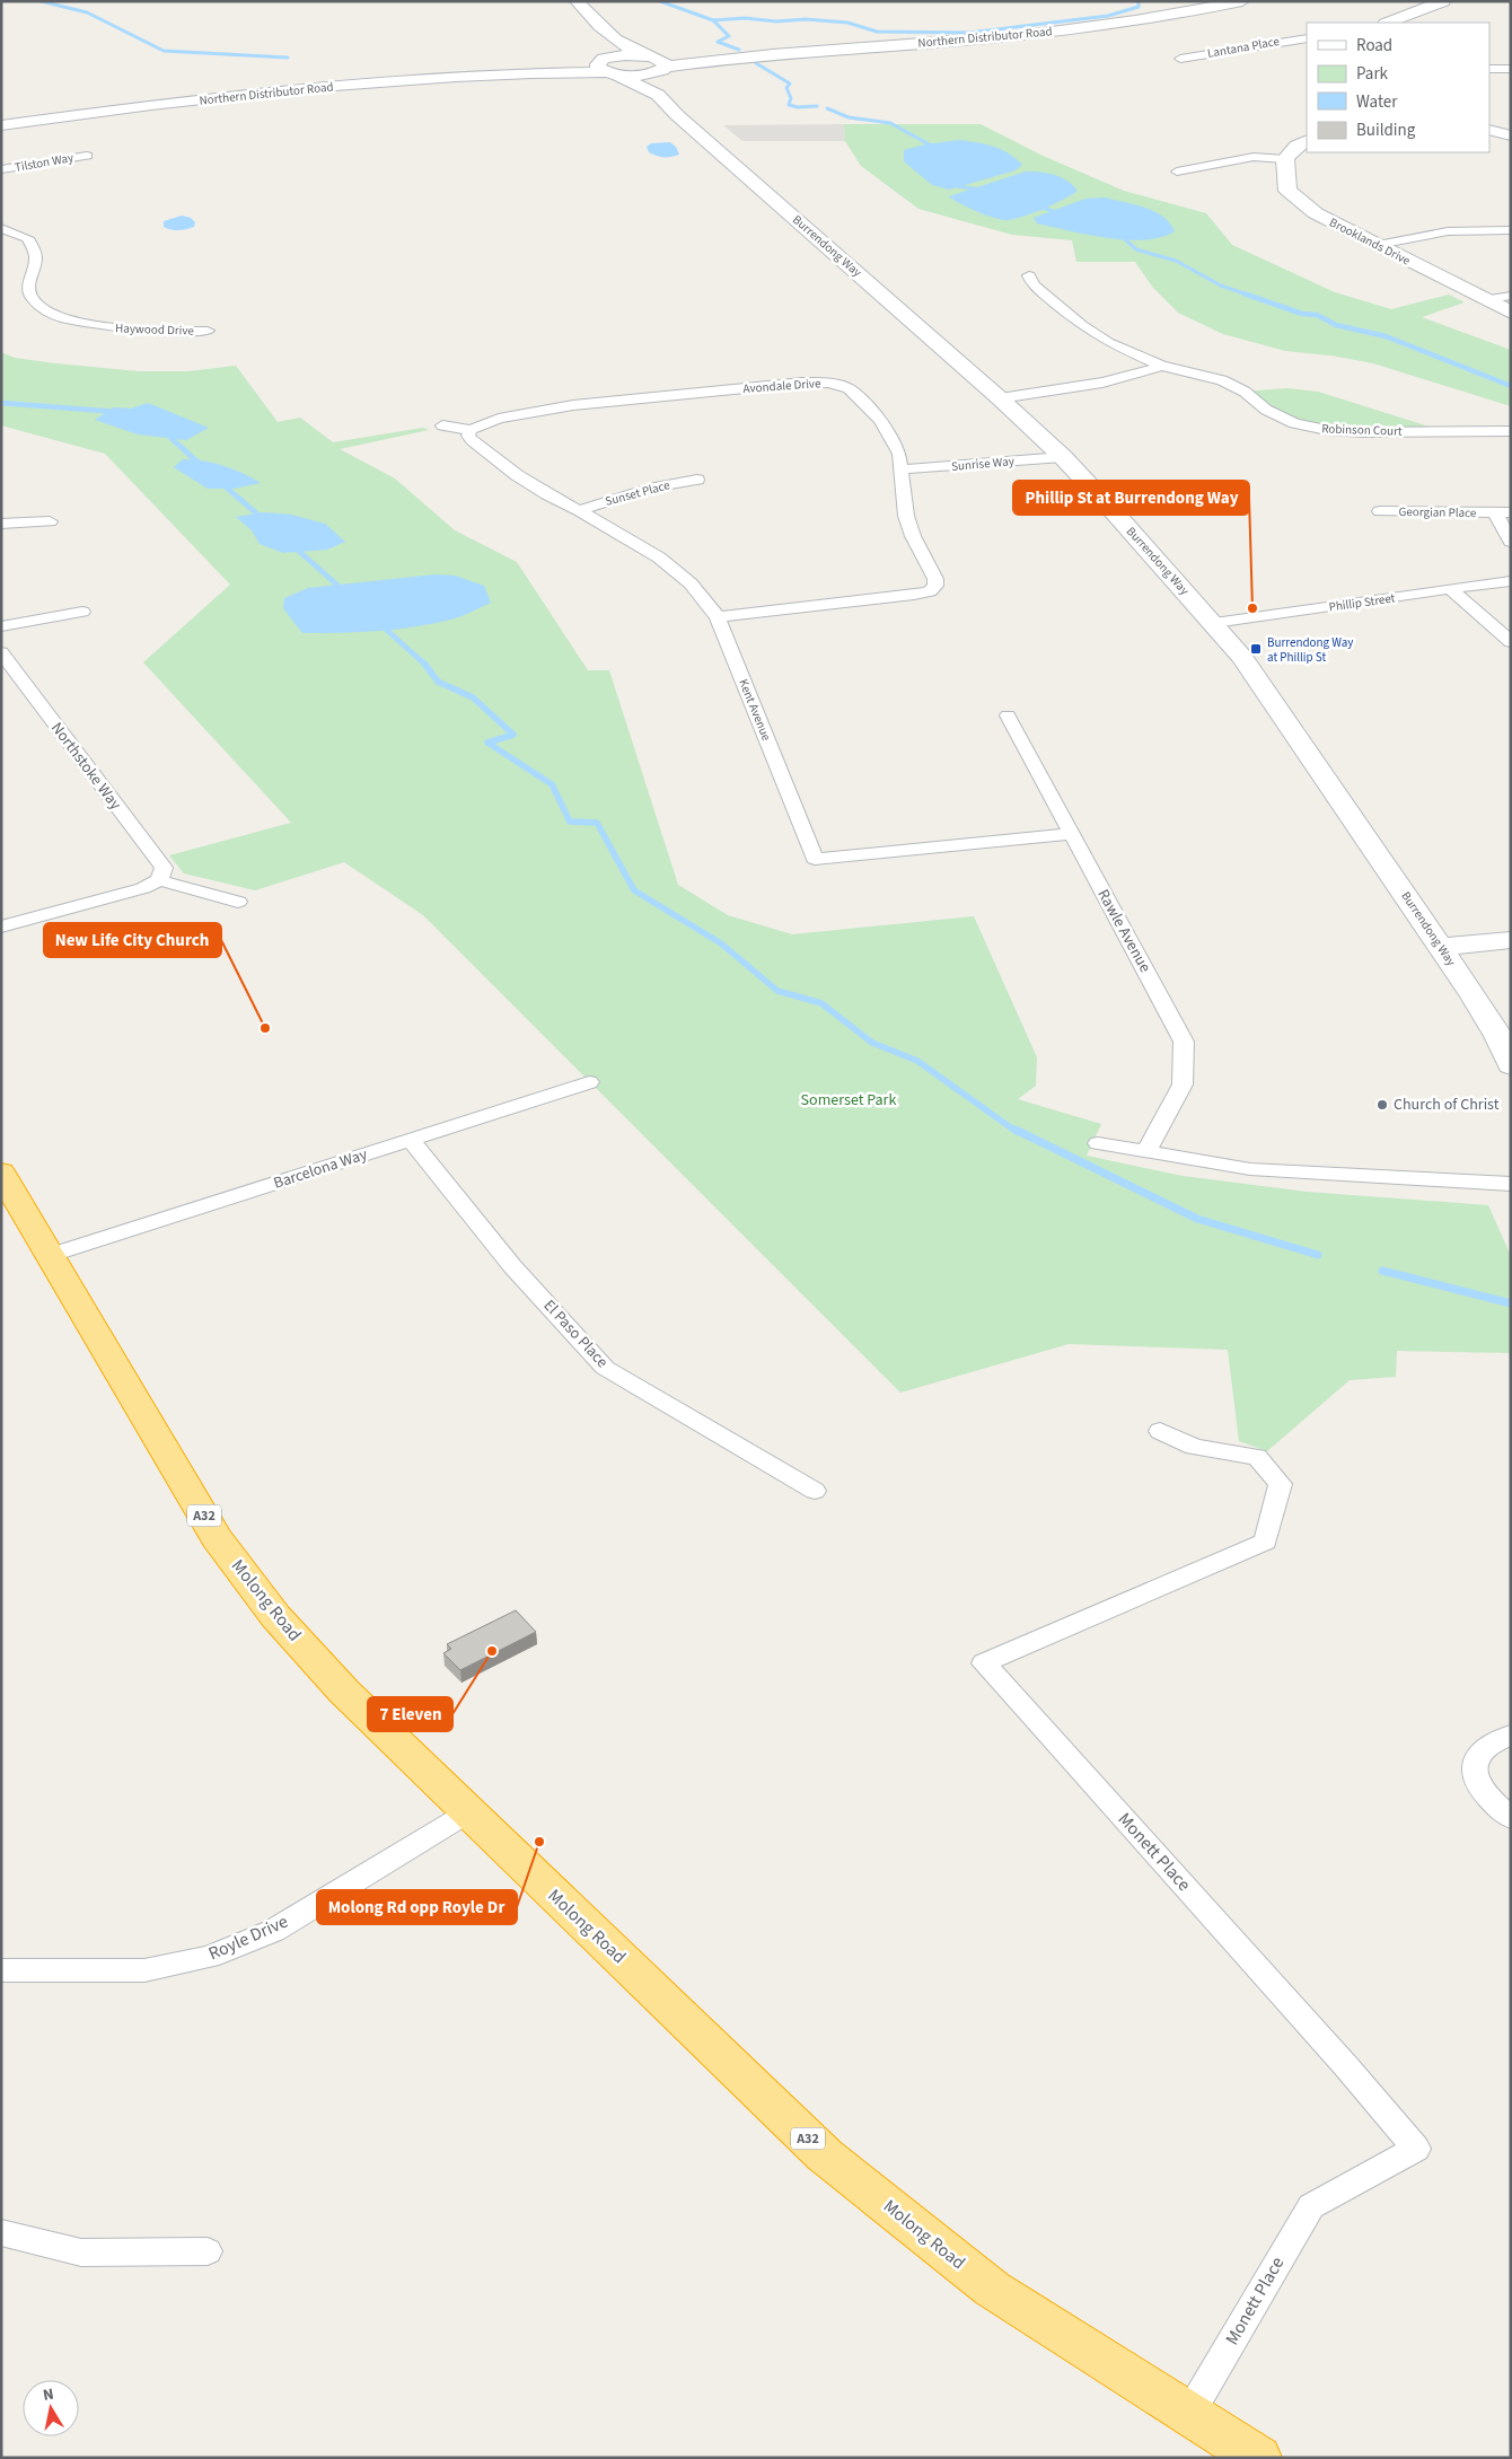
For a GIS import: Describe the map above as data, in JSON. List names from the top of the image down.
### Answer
{
  "streets": {
    "highway": ["A32", "Molong Road"],
    "main road": ["Northern Distributor Road", "Brooklands Drive", "Burrendong Way"],
    "street": [
      "Lantana Place",
      "Tilston Way",
      "Haywood Drive",
      "Avondale Drive",
      "Robinson Court",
      "Sunrise Way",
      "Sunset Place",
      "Georgian Place",
      "Phillip Street",
      "Kent Avenue",
      "Northstoke Way",
      "Rawle Avenue",
      "Barcelona Way",
      "El Paso Place",
      "Monett Place",
      "Royle Drive"
    ]
  },
  "crossings": [
    ["Northern Distributor Road", "Burrendong Way"],
    ["Burrendong Way", "Sunrise Way"],
    ["Burrendong Way", "Phillip Street"],
    ["Avondale Drive", "Sunrise Way"],
    ["Avondale Drive", "Kent Avenue"],
    ["Sunset Place", "Kent Avenue"],
    ["Kent Avenue", "Rawle Avenue"],
    ["Barcelona Way", "El Paso Place"],
    ["Barcelona Way", "Molong Road"],
    ["Molong Road", "Monett Place"],
    ["Molong Road", "Royle Drive"]
  ],
  "parks": ["Somerset Park"],
  "places": {
    "other": [
      "Phillip St at Burrendong Way",
      "New Life City Church",
      "Church of Christ",
      "7 Eleven",
      "Molong Rd opp Royle Dr"
    ],
    "transit": ["Burrendong Way at Phillip St"]
  },
  "legend": [
    "Road",
    "Park",
    "Water",
    "Building"
  ],
  "north": "top"
}
